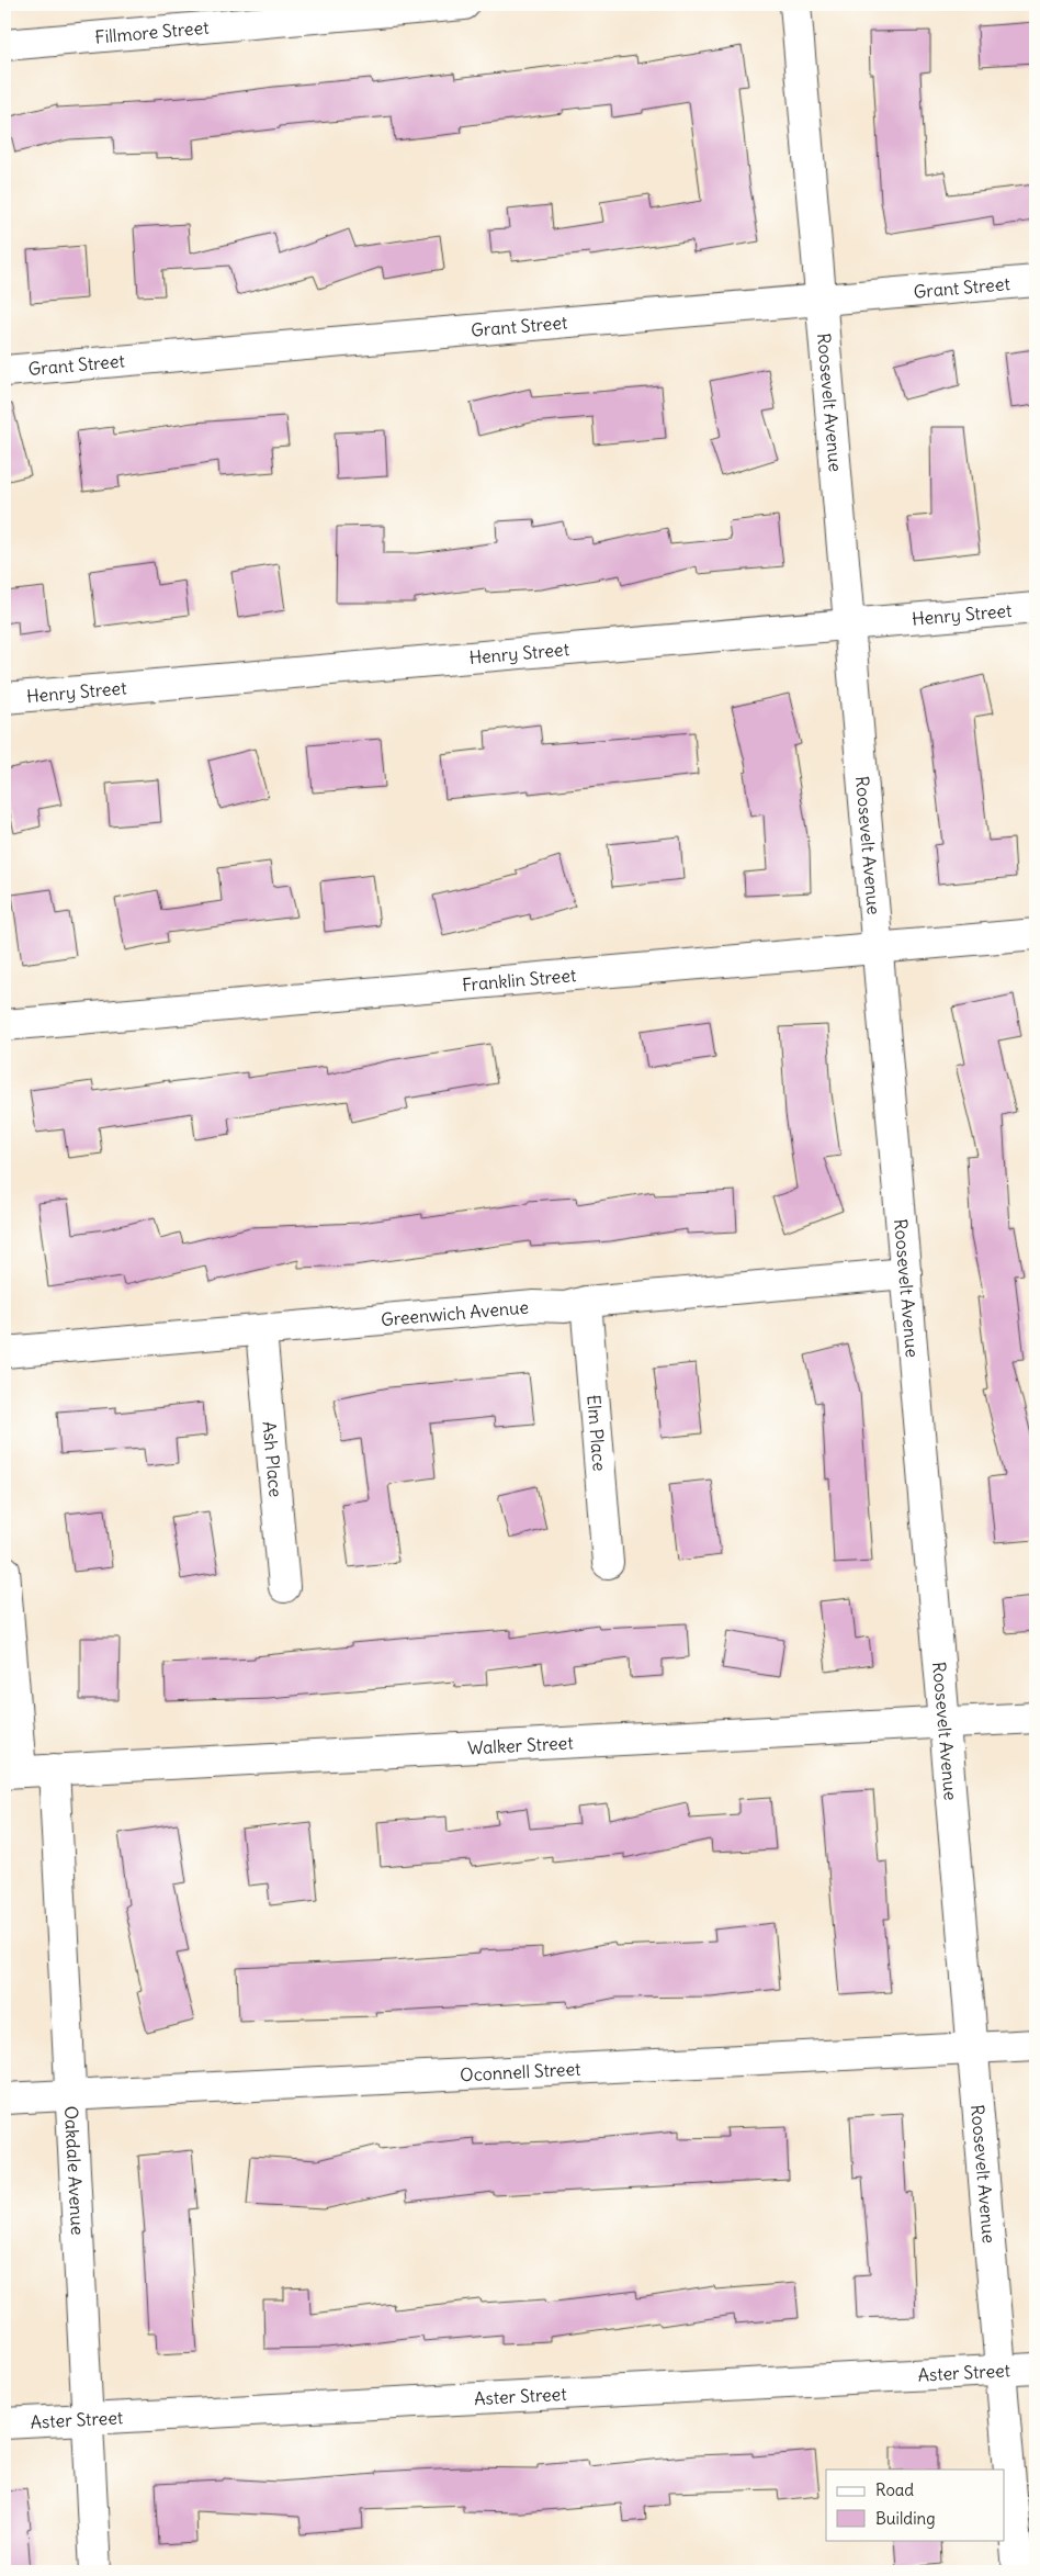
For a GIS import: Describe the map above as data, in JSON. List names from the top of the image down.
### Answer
{
  "streets": {
    "street": [
      "Fillmore Street",
      "Grant Street",
      "Roosevelt Avenue",
      "Henry Street",
      "Franklin Street",
      "Greenwich Avenue",
      "Elm Place",
      "Ash Place",
      "Walker Street",
      "Oconnell Street",
      "Oakdale Avenue",
      "Aster Street"
    ]
  },
  "crossings": [
    ["Grant Street", "Roosevelt Avenue"],
    ["Roosevelt Avenue", "Henry Street"],
    ["Roosevelt Avenue", "Franklin Street"],
    ["Roosevelt Avenue", "Greenwich Avenue"],
    ["Roosevelt Avenue", "Walker Street"],
    ["Roosevelt Avenue", "Oconnell Street"],
    ["Roosevelt Avenue", "Aster Street"],
    ["Greenwich Avenue", "Elm Place"],
    ["Greenwich Avenue", "Ash Place"],
    ["Walker Street", "Oakdale Avenue"],
    ["Oconnell Street", "Oakdale Avenue"],
    ["Oakdale Avenue", "Aster Street"]
  ],
  "legend": ["Road", "Building"]
}
